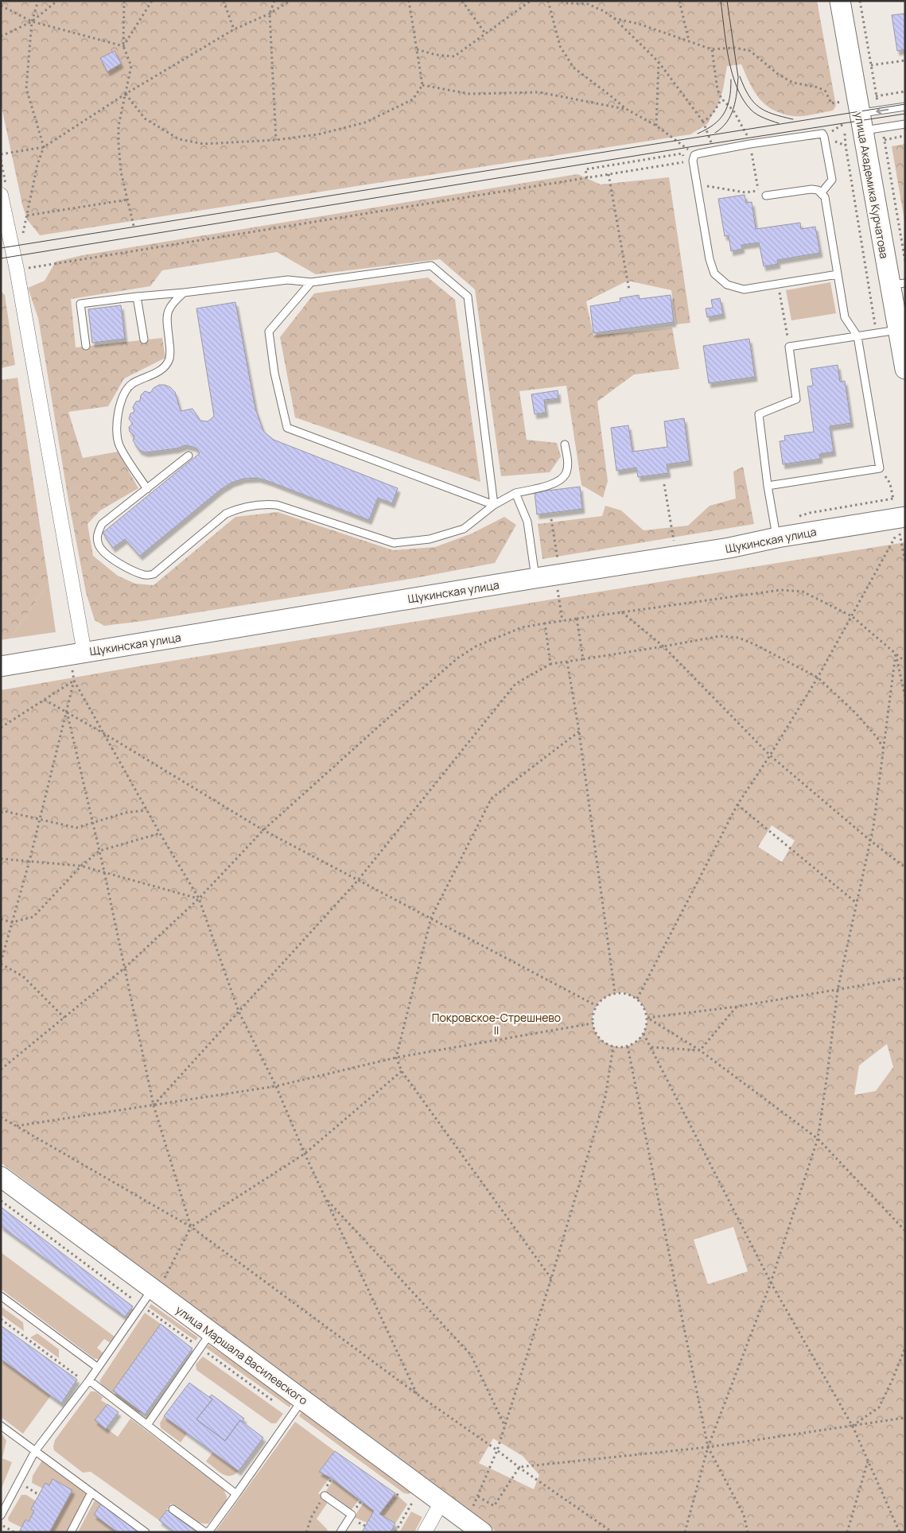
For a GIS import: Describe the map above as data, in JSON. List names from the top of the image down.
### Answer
{
  "streets": {
    "main road": ["улица Академика Курчатова", "Щукинская улица", "улица Маршала Василевского"]
  },
  "parks": ["Покровское-Стрешнево II"]
}
